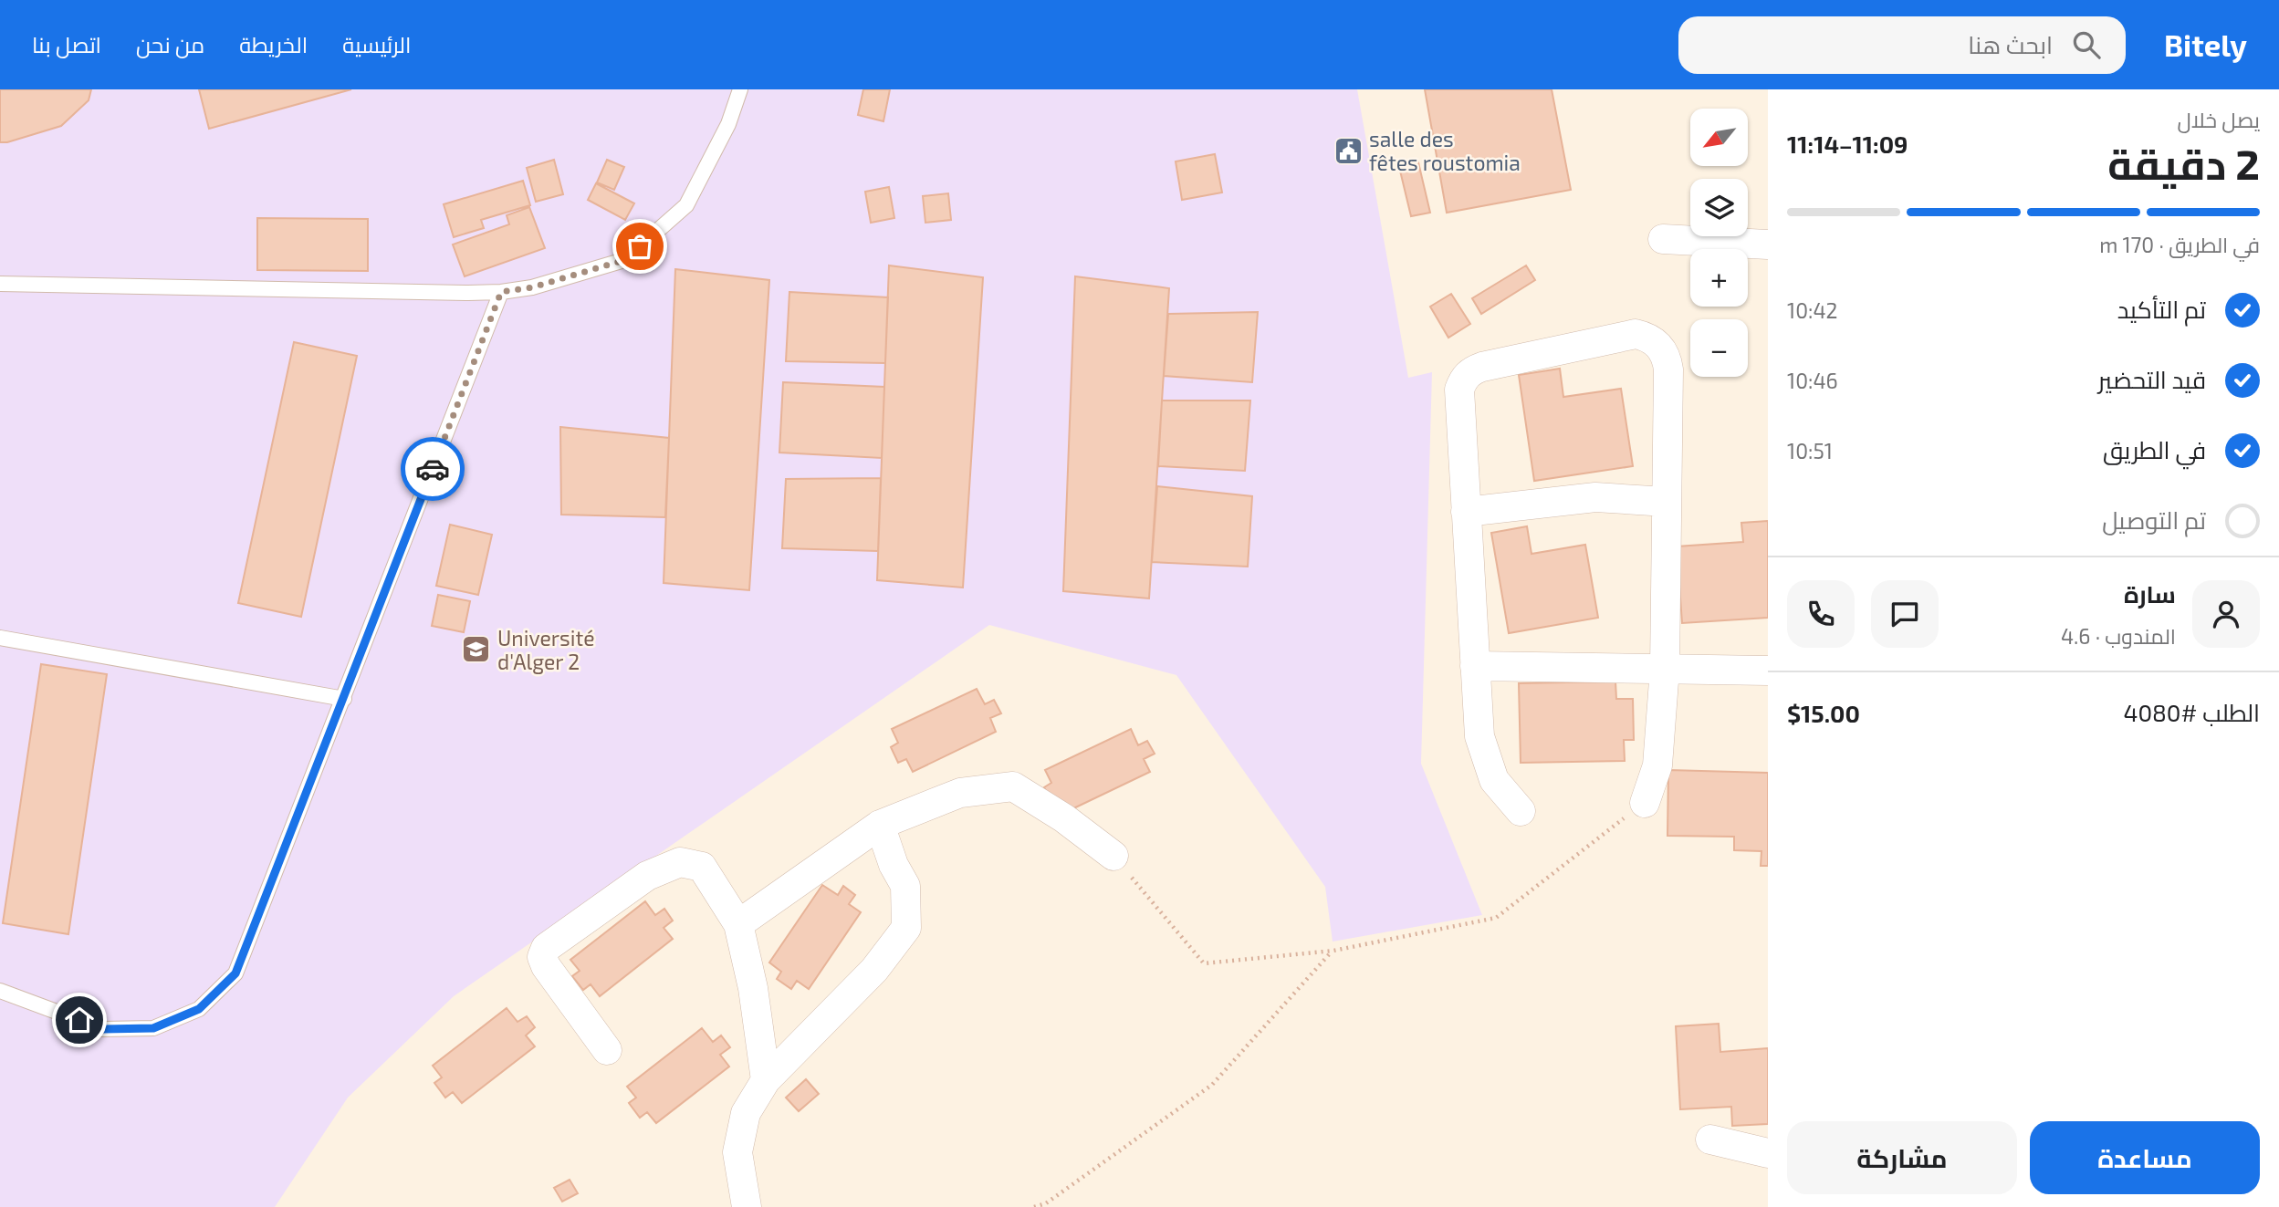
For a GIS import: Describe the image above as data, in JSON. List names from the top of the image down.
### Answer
{
  "places": {
    "public building": ["salle des fêtes roustomia"],
    "school or university": ["Université d'Alger 2"]
  },
  "north": "bottom left",
  "page": {
    "header": "Bitely",
    "search": "ابحث هنا",
    "nav": [
      "الرئيسية",
      "الخريطة",
      "من نحن",
      "اتصل بنا"
    ],
    "heading": ["2 دقيقة", "يصل خلال", "11:09–11:14"],
    "panel": [
      "سارة",
      "المندوب · 4.6",
      "الطلب #4080",
      "$15.00"
    ],
    "map_buttons": ["+", "−"],
    "bar": "في الطريق · 170 m",
    "list": [
      ["تم التأكيد", "10:42"],
      ["قيد التحضير", "10:46"],
      ["في الطريق", "10:51"],
      "تم التوصيل"
    ],
    "buttons": ["مساعدة", "مشاركة"]
  }
}
